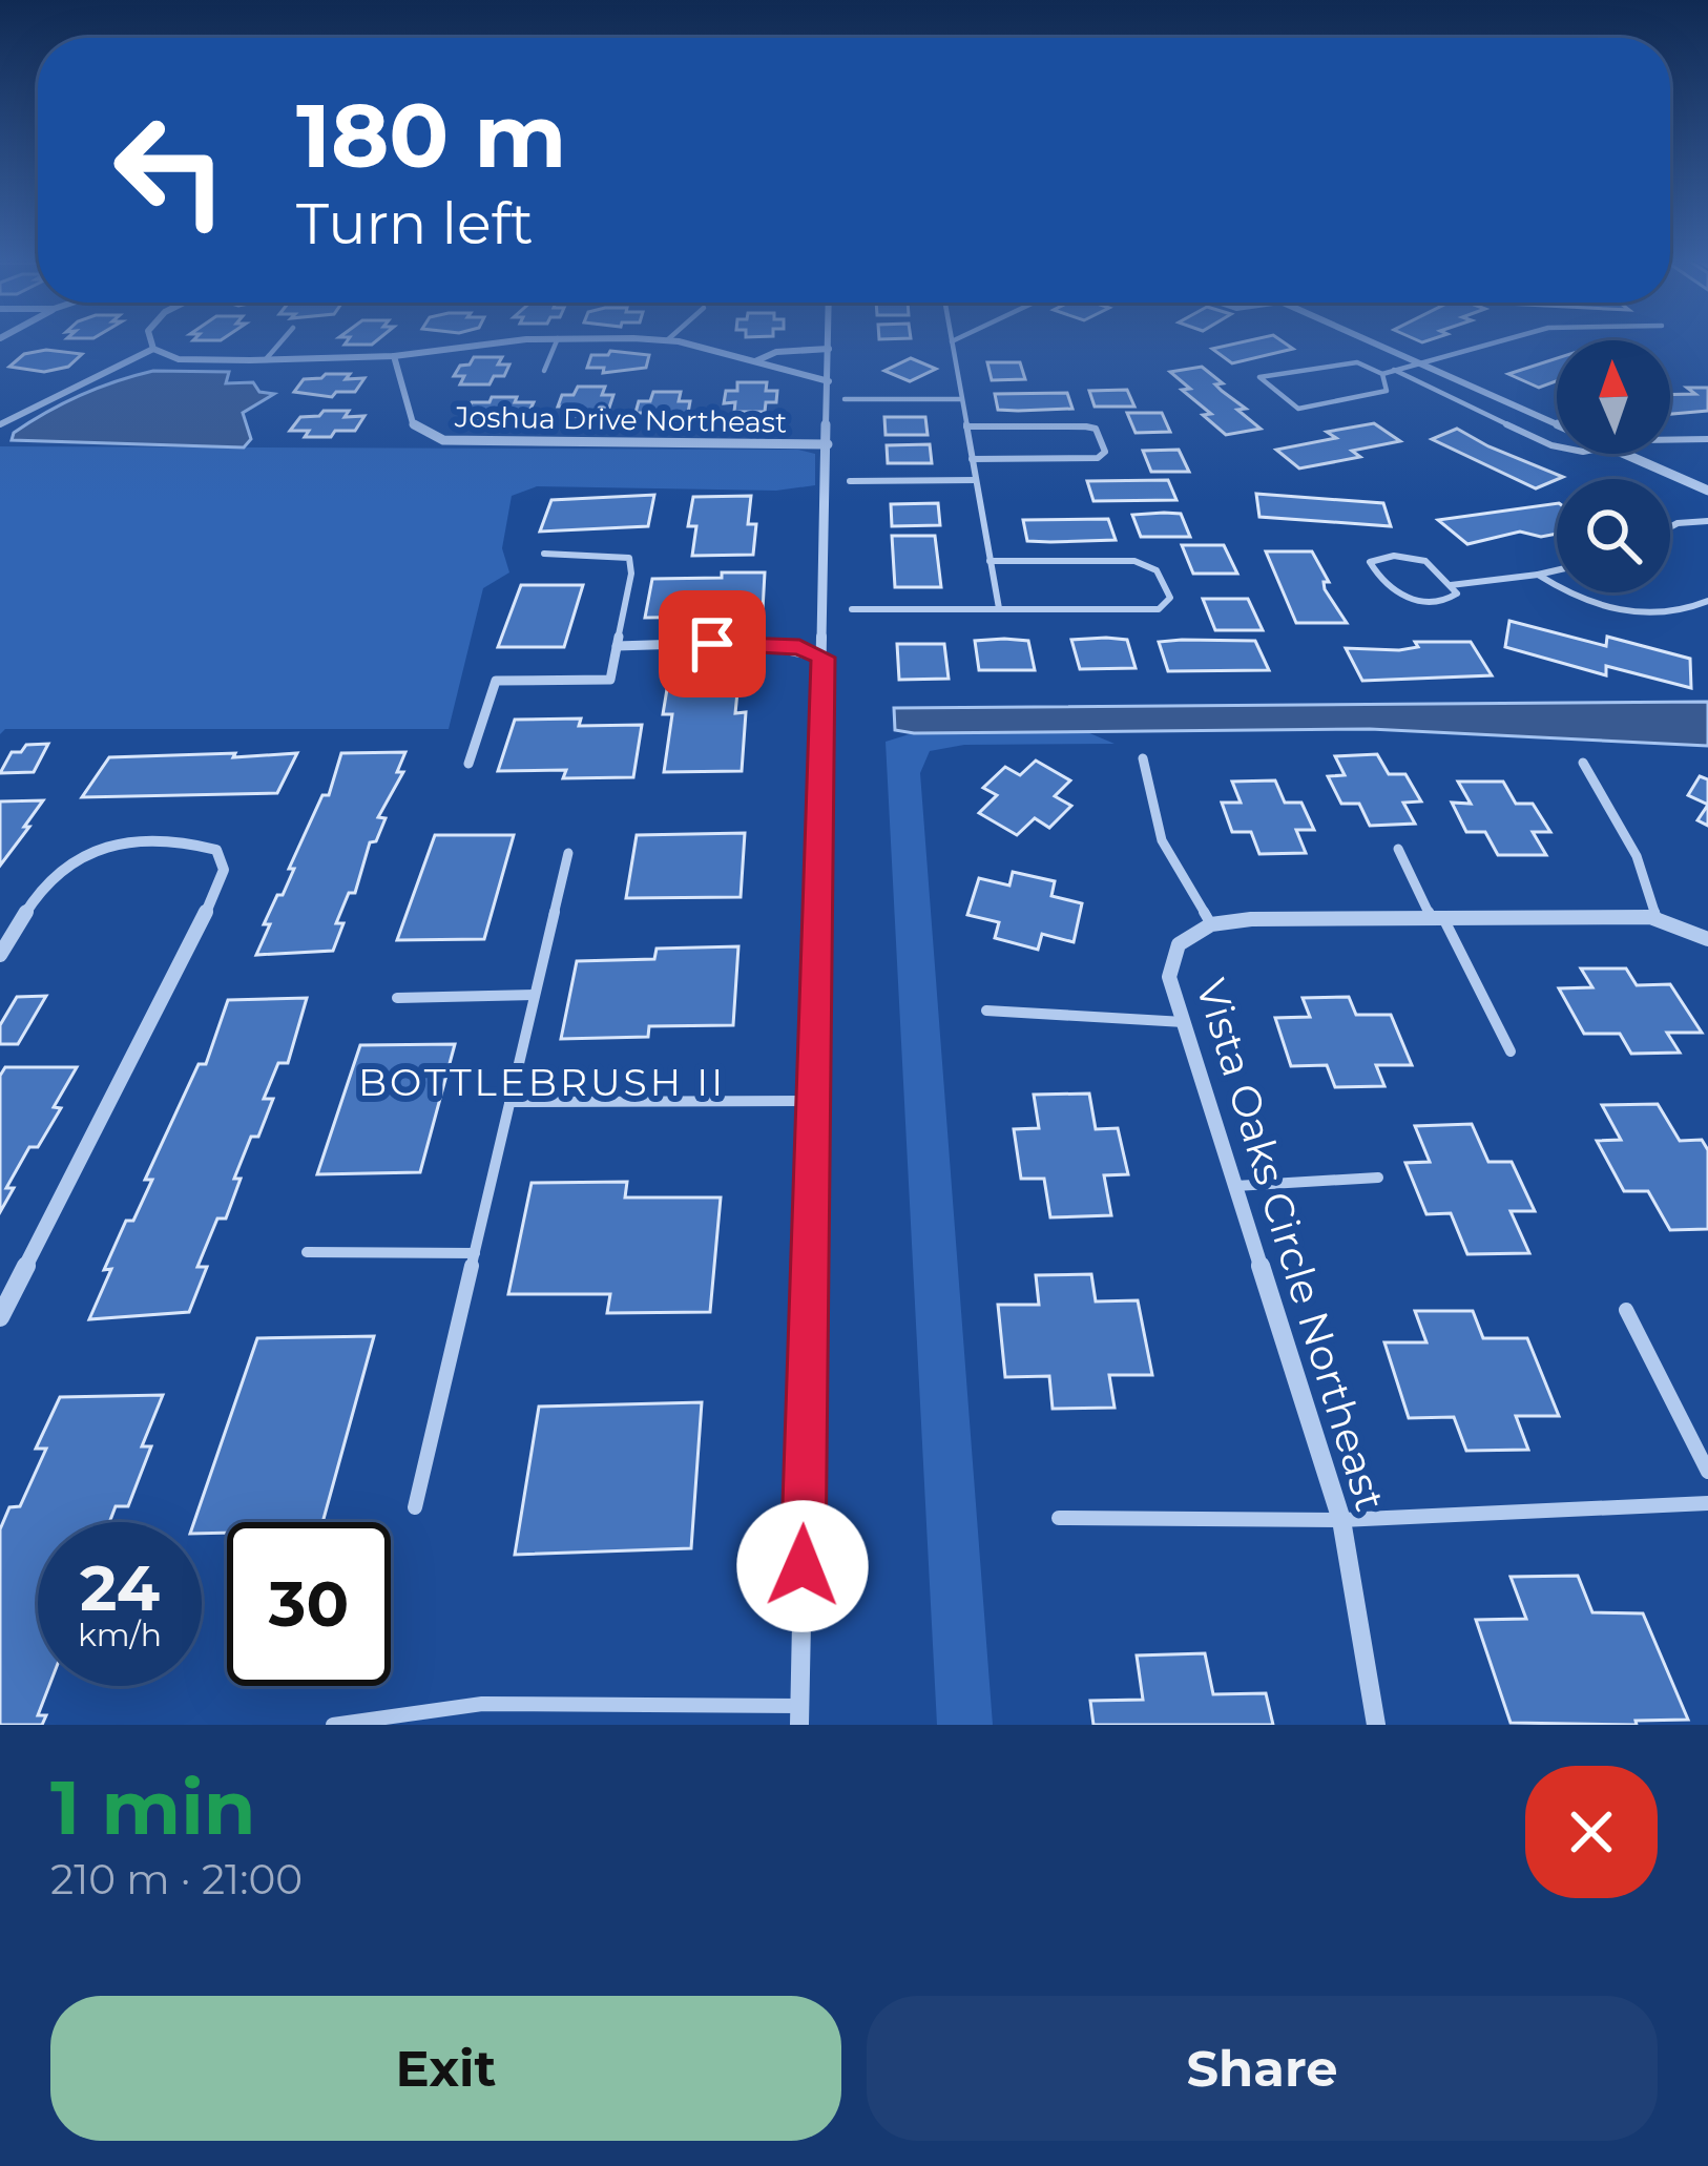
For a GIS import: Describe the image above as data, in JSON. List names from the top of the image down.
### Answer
{
  "streets": {
    "street": ["Joshua Drive Northeast", "Vista Oaks Circle Northeast"]
  },
  "districts": ["BOTTLEBRUSH II"],
  "north": "top",
  "page": {
    "turn": ["180 m", "Turn left"],
    "speed": "24 km/h",
    "limit": "30",
    "heading": ["1 min", "210 m · 21:00"],
    "buttons": ["Exit", "Share"]
  }
}
